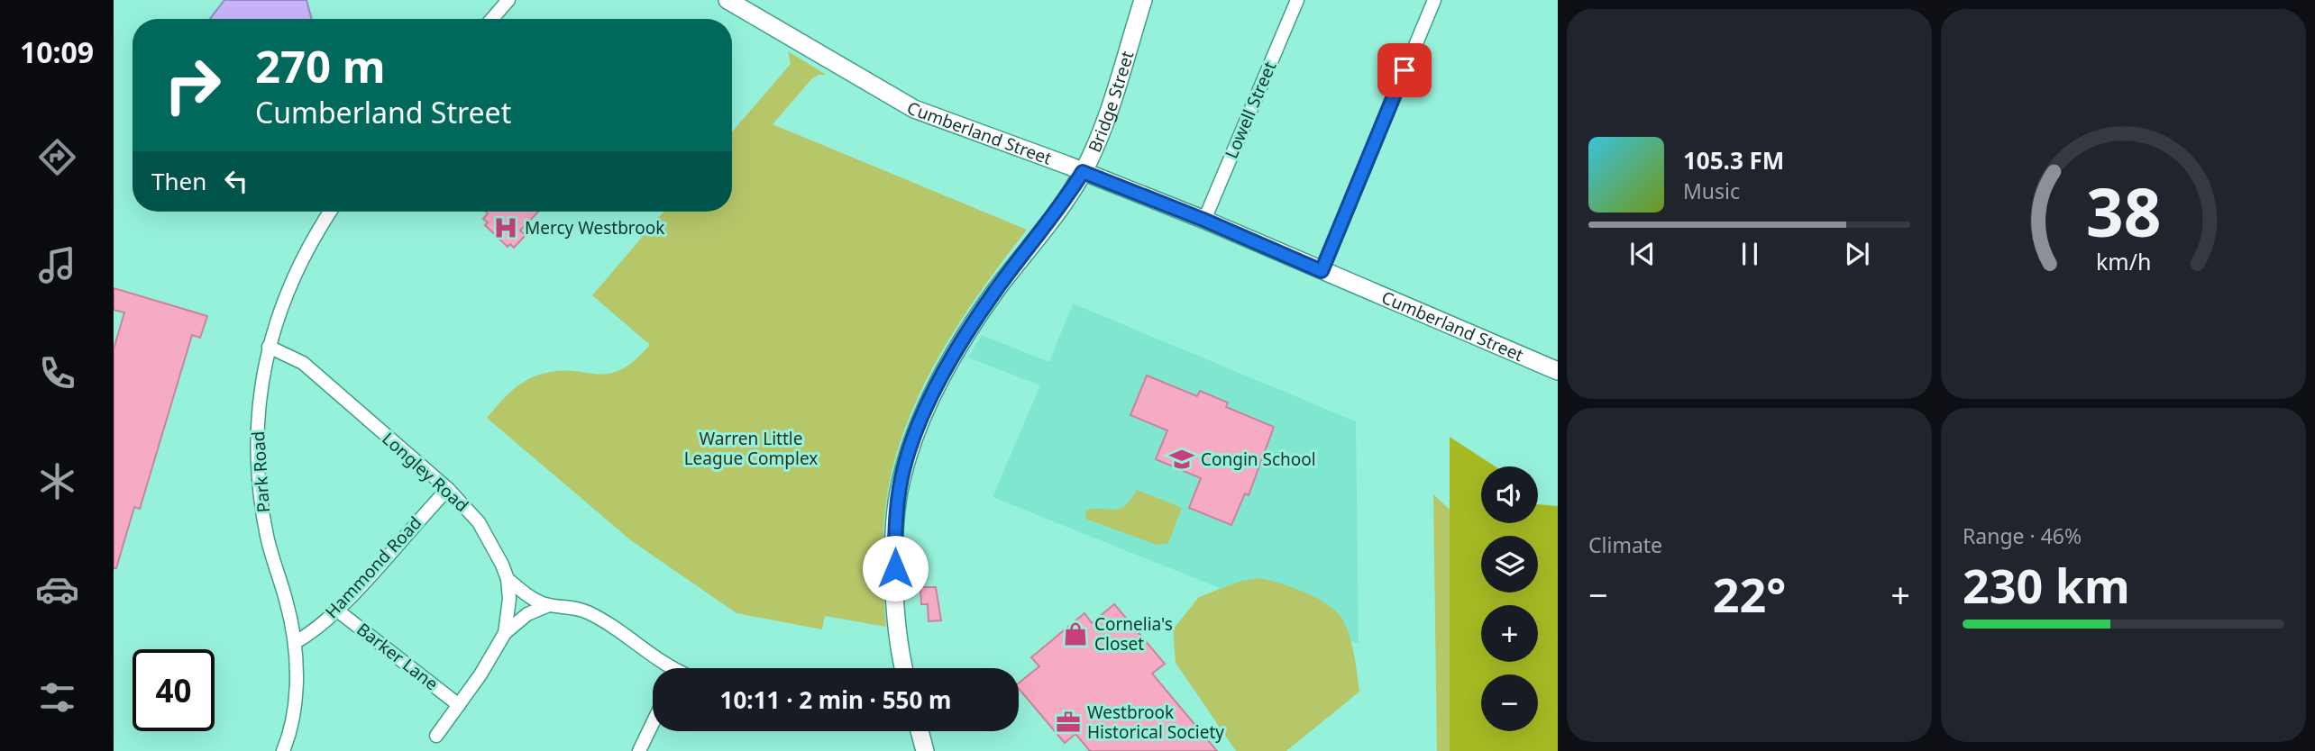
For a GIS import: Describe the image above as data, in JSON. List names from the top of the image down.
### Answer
{
  "streets": {
    "main road": ["Bridge Street", "Cumberland Street"],
    "street": [
      "Lowell Street",
      "Park Road",
      "Longley Road",
      "Hammond Road",
      "Barker Lane"
    ]
  },
  "crossings": [
    ["Bridge Street", "Cumberland Street"],
    ["Lowell Street", "Cumberland Street"],
    ["Park Road", "Longley Road"],
    ["Park Road", "Hammond Road"],
    ["Longley Road", "Hammond Road"],
    ["Hammond Road", "Barker Lane"]
  ],
  "parks": ["Warren Little League Complex"],
  "places": {
    "hospital": ["Mercy Westbrook"],
    "school or university": ["Congin School"],
    "shop": ["Cornelia's Closet"],
    "office": ["Westbrook Historical Society"]
  },
  "page": {
    "tabs": "10:09",
    "turn": ["270 m", "Cumberland Street"],
    "song": ["105.3 FM", "Music"],
    "then": "Then",
    "tile": [
      "Climate",
      ["Range · 46%", "230 km"]
    ],
    "map_buttons": ["+", "−"],
    "heat": ["−", "22°", "+"],
    "limit": "40",
    "trip": "10:11 · 2 min · 550 m",
    "gauge": ["38", "km/h"]
  }
}
